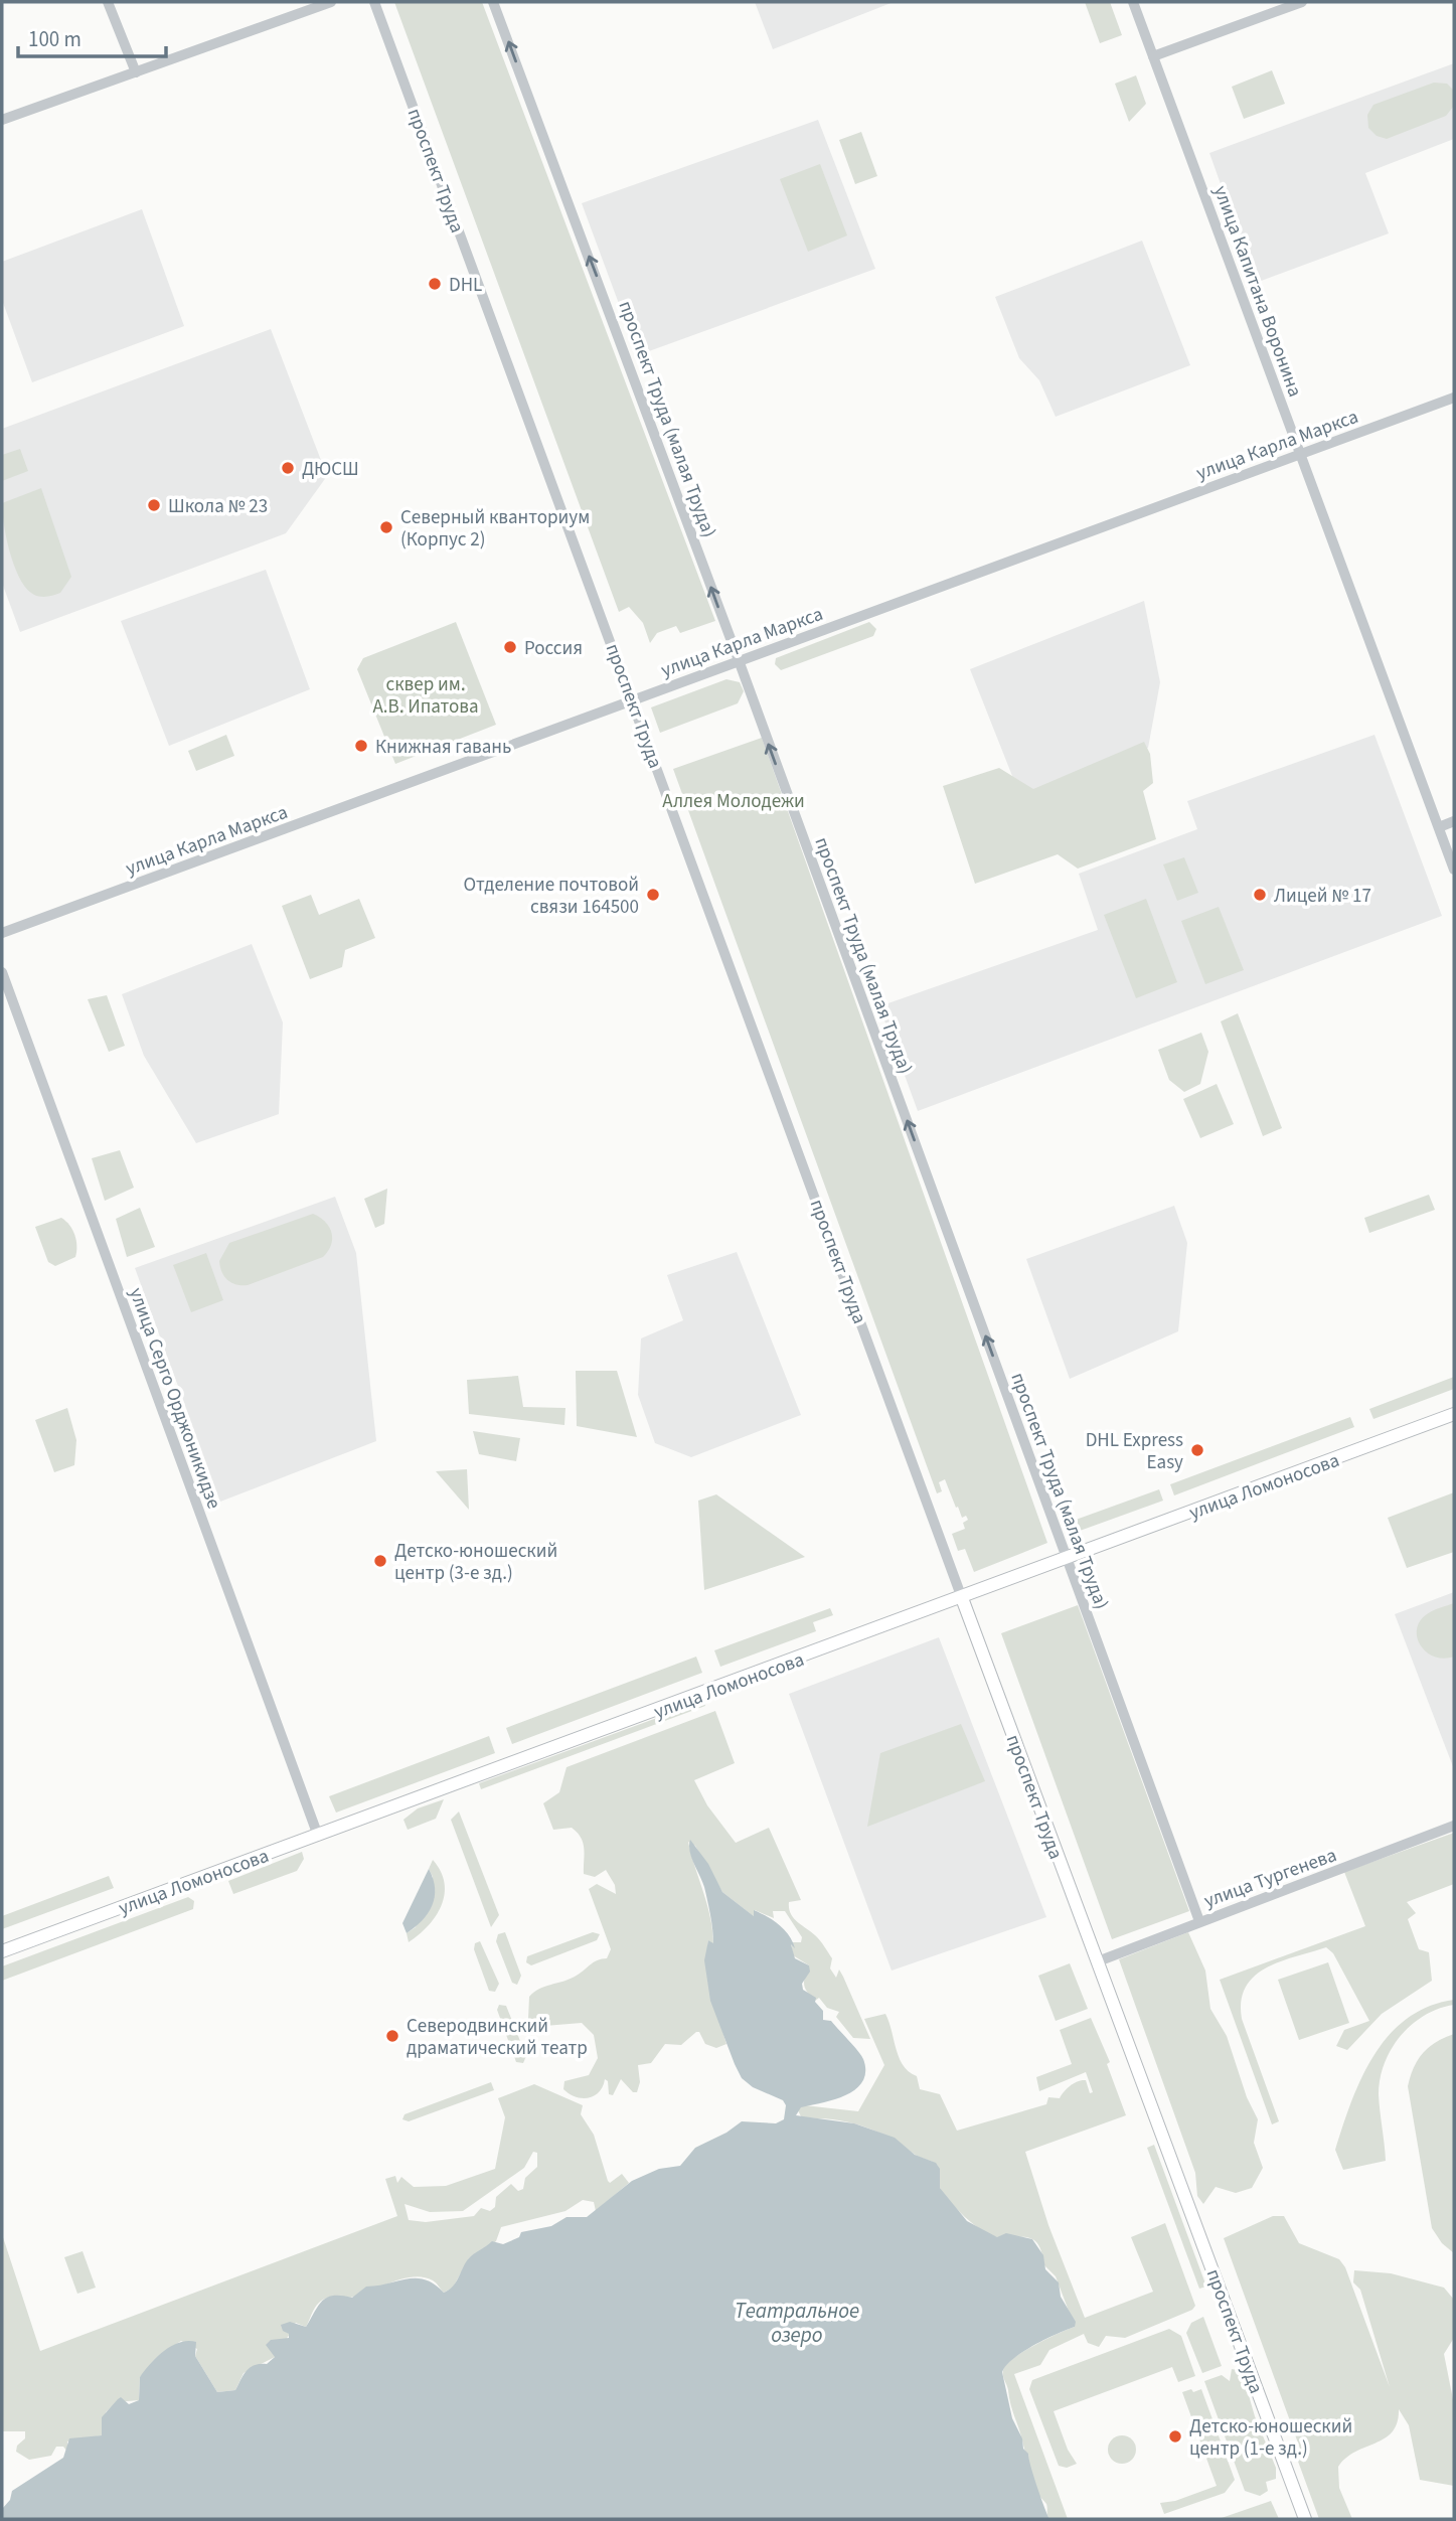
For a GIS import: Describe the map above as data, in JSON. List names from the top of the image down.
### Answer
{
  "streets": {
    "main road": ["проспект Труда", "улица Ломоносова"],
    "street": [
      "улица Капитана Воронина",
      "проспект Труда (малая Труда)",
      "улица Карла Маркса",
      "улица Серго Орджоникидзе",
      "улица Тургенева"
    ]
  },
  "crossings": [
    ["проспект Труда", "улица Карла Маркса"],
    ["проспект Труда", "улица Ломоносова"],
    ["проспект Труда", "улица Тургенева"],
    ["улица Капитана Воронина", "улица Карла Маркса"],
    ["проспект Труда (малая Труда)", "улица Карла Маркса"],
    ["проспект Труда (малая Труда)", "улица Ломоносова"],
    ["проспект Труда (малая Труда)", "улица Тургенева"],
    ["улица Серго Орджоникидзе", "улица Ломоносова"]
  ],
  "one_way": ["проспект Труда (малая Труда)"],
  "water": ["Театральное озеро"],
  "parks": ["сквер им. А.В. Ипатова", "Аллея Молодежи"],
  "places": [
    "DHL",
    "ДЮСШ",
    "Школа № 23",
    "Северный кванториум (Корпус 2)",
    "Россия",
    "Книжная гавань",
    "Отделение почтовой связи 164500",
    "Лицей № 17",
    "DHL Express Easy",
    "Детско-юношеский центр (3-е зд.)",
    "Северодвинский драматический театр",
    "Детско-юношеский центр (1-е зд.)"
  ],
  "scale_bar": "100 m"
}
